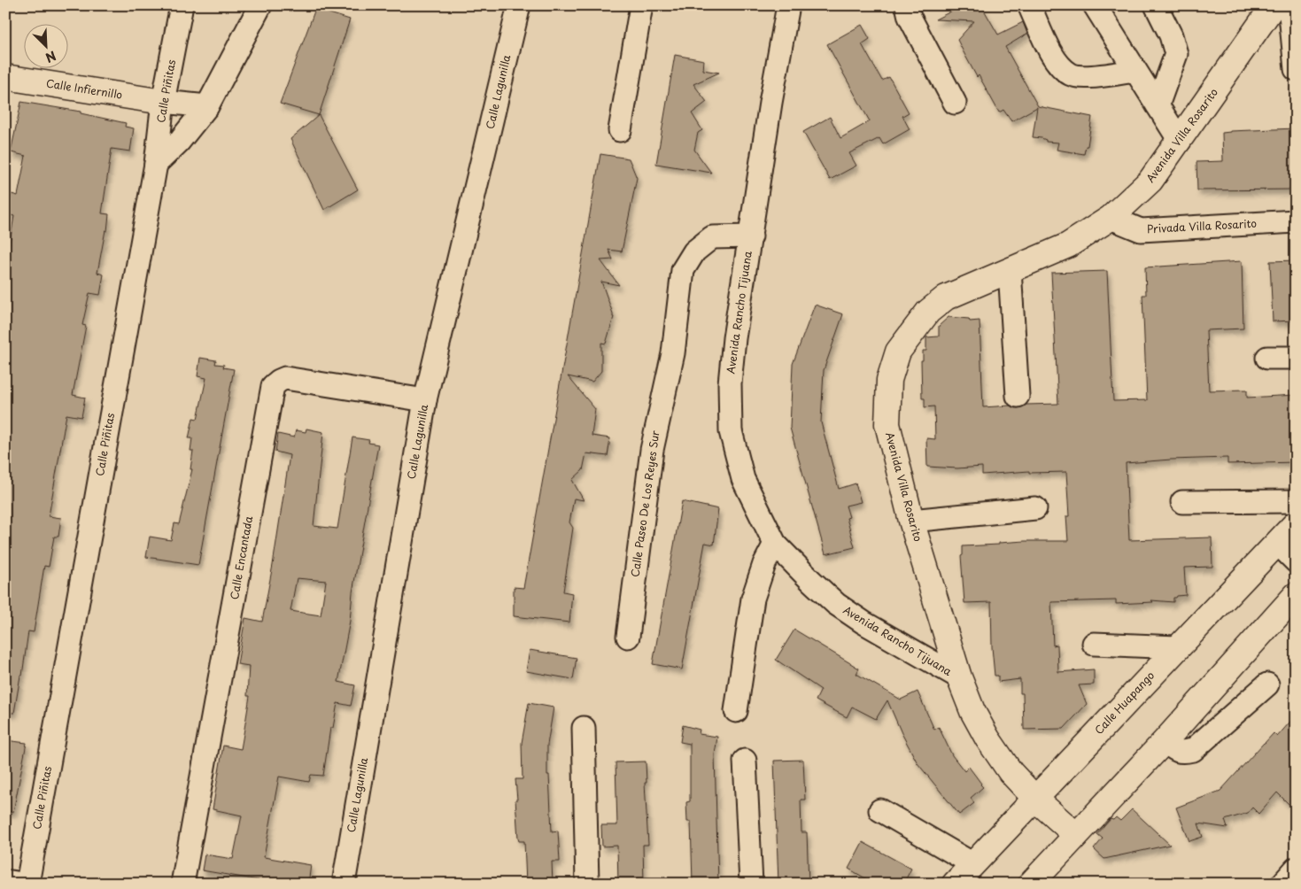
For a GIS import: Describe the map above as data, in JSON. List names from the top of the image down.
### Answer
{
  "streets": {
    "street": [
      "Calle Infiernillo",
      "Calle Piñitas",
      "Calle Lagunilla",
      "Avenida Villa Rosarito",
      "Privada Villa Rosarito",
      "Avenida Rancho Tijuana",
      "Calle Paseo De Los Reyes Sur",
      "Calle Encantada",
      "Calle Huapango"
    ]
  },
  "crossings": [
    ["Calle Infiernillo", "Calle Piñitas"],
    ["Calle Lagunilla", "Calle Encantada"],
    ["Avenida Villa Rosarito", "Privada Villa Rosarito"],
    ["Avenida Villa Rosarito", "Avenida Rancho Tijuana"],
    ["Avenida Villa Rosarito", "Calle Huapango"],
    ["Avenida Rancho Tijuana", "Calle Paseo De Los Reyes Sur"]
  ],
  "north": "bottom right"
}
